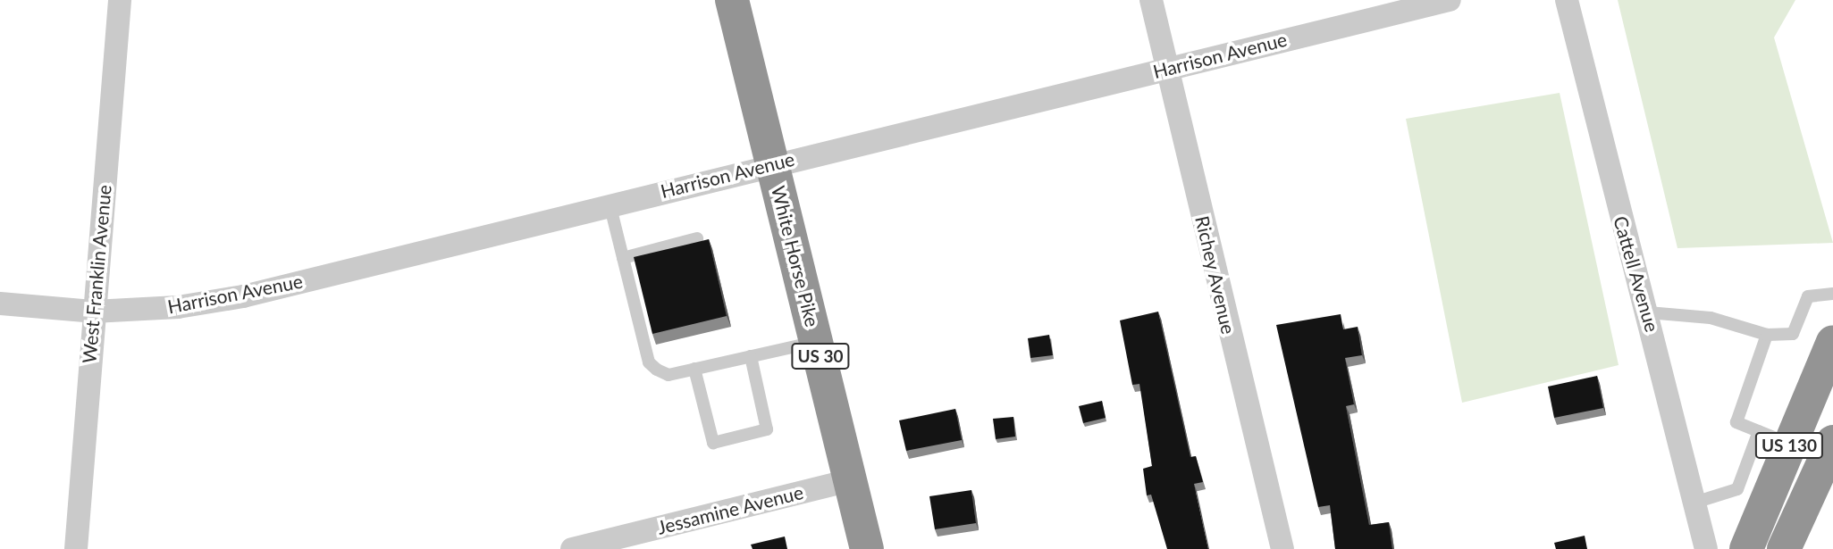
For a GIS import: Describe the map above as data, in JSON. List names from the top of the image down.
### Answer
{
  "streets": {
    "highway": ["White Horse Pike", "US 30", "US 130"],
    "street": [
      "Harrison Avenue",
      "West Franklin Avenue",
      "Cattell Avenue",
      "Richey Avenue",
      "Jessamine Avenue"
    ]
  },
  "crossings": [
    ["Harrison Avenue", "White Horse Pike"],
    ["Harrison Avenue", "West Franklin Avenue"],
    ["Harrison Avenue", "Richey Avenue"],
    ["White Horse Pike", "Jessamine Avenue"]
  ]
}
